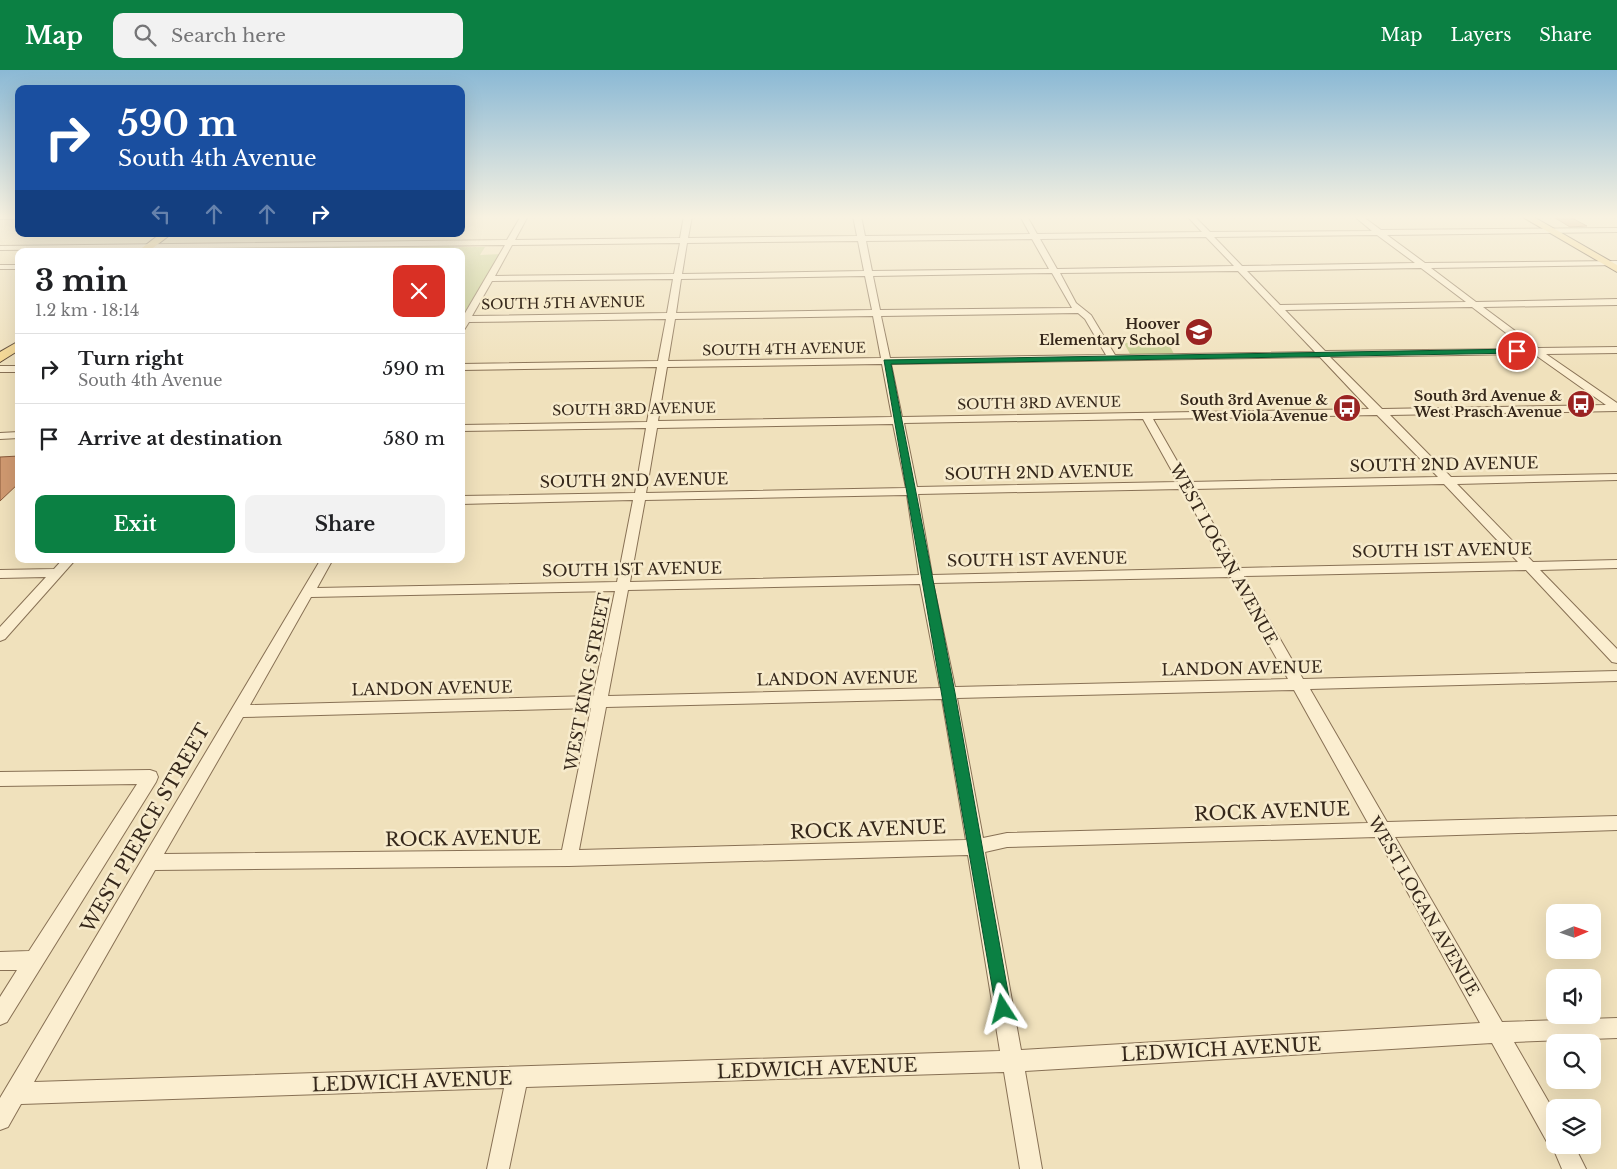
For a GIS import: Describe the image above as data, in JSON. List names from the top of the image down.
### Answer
{
  "streets": {
    "street": [
      "SOUTH 5TH AVENUE",
      "SOUTH 4TH AVENUE",
      "SOUTH 3RD AVENUE",
      "SOUTH 2ND AVENUE",
      "SOUTH 1ST AVENUE",
      "WEST LOGAN AVENUE",
      "LANDON AVENUE",
      "WEST KING STREET",
      "ROCK AVENUE",
      "WEST PIERCE STREET",
      "LEDWICH AVENUE"
    ]
  },
  "crossings": [
    ["SOUTH 5TH AVENUE", "WEST KING STREET"],
    ["SOUTH 4TH AVENUE", "WEST KING STREET"],
    ["SOUTH 3RD AVENUE", "WEST LOGAN AVENUE"],
    ["SOUTH 3RD AVENUE", "WEST KING STREET"],
    ["SOUTH 2ND AVENUE", "WEST LOGAN AVENUE"],
    ["SOUTH 2ND AVENUE", "WEST KING STREET"],
    ["SOUTH 1ST AVENUE", "WEST LOGAN AVENUE"],
    ["SOUTH 1ST AVENUE", "WEST KING STREET"],
    ["SOUTH 1ST AVENUE", "WEST PIERCE STREET"],
    ["WEST LOGAN AVENUE", "LANDON AVENUE"],
    ["WEST LOGAN AVENUE", "ROCK AVENUE"],
    ["WEST LOGAN AVENUE", "LEDWICH AVENUE"],
    ["LANDON AVENUE", "WEST KING STREET"],
    ["LANDON AVENUE", "WEST PIERCE STREET"],
    ["WEST KING STREET", "ROCK AVENUE"],
    ["ROCK AVENUE", "WEST PIERCE STREET"],
    ["WEST PIERCE STREET", "LEDWICH AVENUE"]
  ],
  "places": {
    "school or university": ["Hoover Elementary School"],
    "bus stop": ["South 3rd Avenue & West Prasch Avenue", "South 3rd Avenue & West Viola Avenue"]
  },
  "north": "right",
  "page": {
    "header": "Map",
    "search": "Search here",
    "nav": ["Map", "Layers", "Share"],
    "turn": ["590 m", "South 4th Avenue"],
    "heading": ["3 min", "1.2 km · 18:14"],
    "list": [
      {
        "name": "Turn right",
        "note": "South 4th Avenue",
        "value": "590 m"
      },
      {
        "name": "Arrive at destination",
        "value": "580 m"
      }
    ],
    "buttons": ["Exit", "Share"]
  }
}
